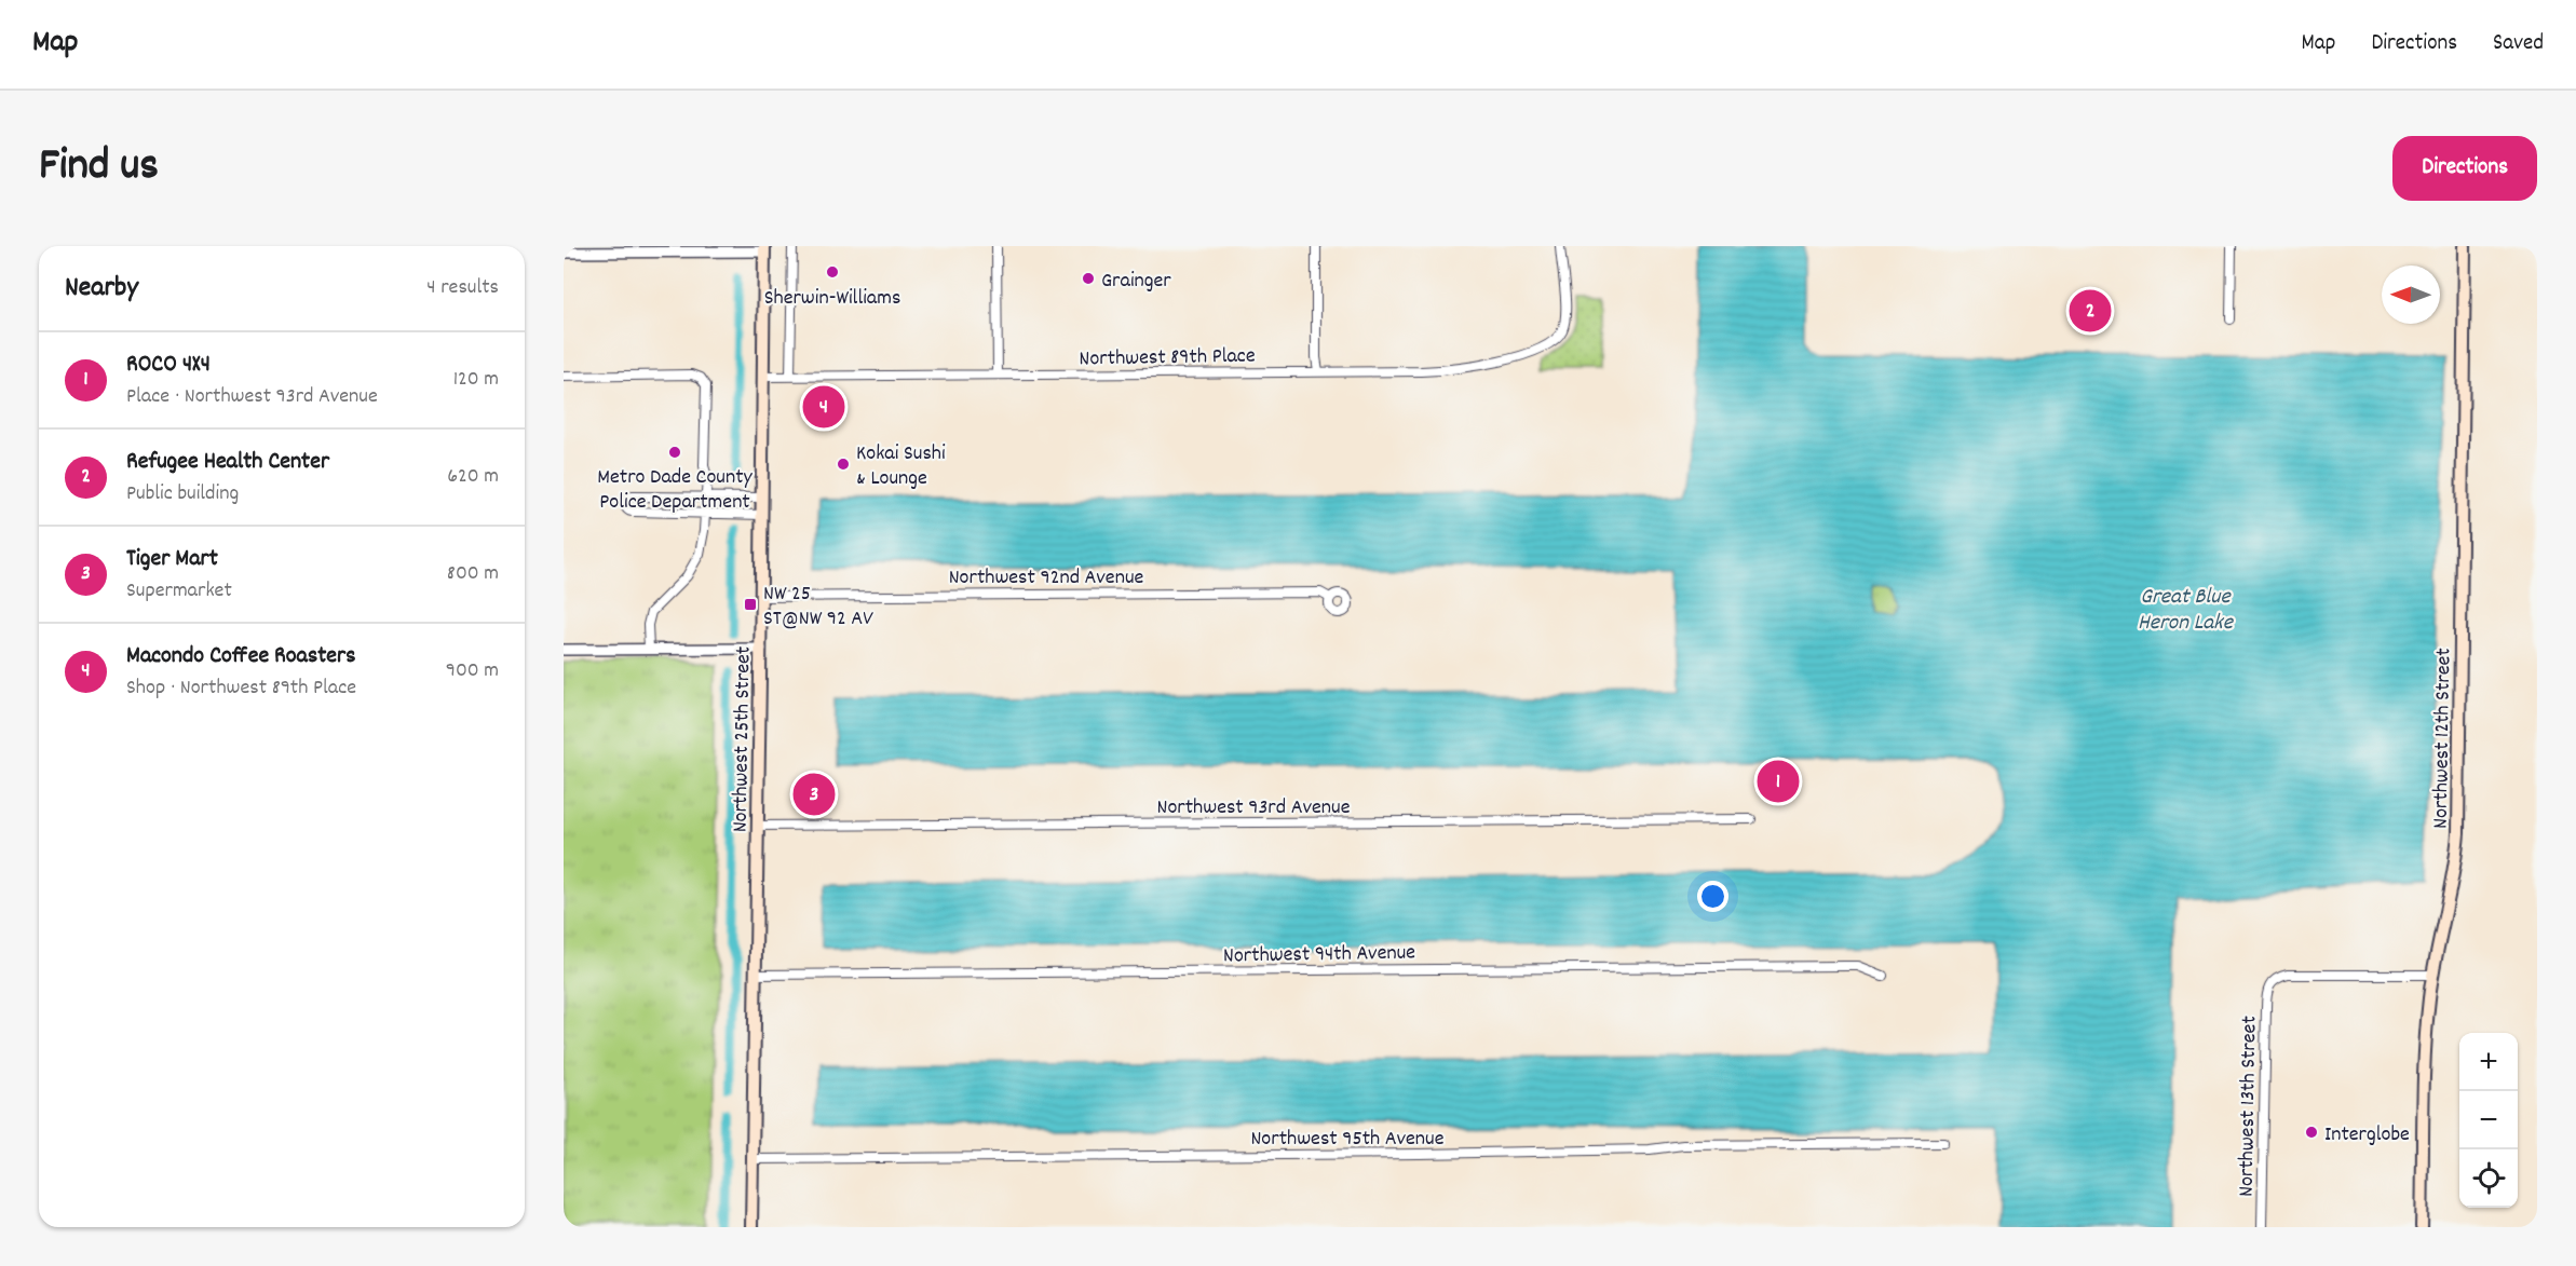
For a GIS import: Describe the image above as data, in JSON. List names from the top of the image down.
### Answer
{
  "streets": {
    "main road": ["Northwest 12th Street", "Northwest 25th Street"],
    "street": [
      "Northwest 89th Place",
      "Northwest 92nd Avenue",
      "Northwest 93rd Avenue",
      "Northwest 94th Avenue",
      "Northwest 13th Street",
      "Northwest 95th Avenue"
    ]
  },
  "crossings": [
    ["Northwest 89th Place", "Northwest 25th Street"],
    ["Northwest 92nd Avenue", "Northwest 25th Street"],
    ["Northwest 12th Street", "Northwest 13th Street"],
    ["Northwest 25th Street", "Northwest 93rd Avenue"],
    ["Northwest 25th Street", "Northwest 94th Avenue"],
    ["Northwest 25th Street", "Northwest 95th Avenue"]
  ],
  "water": ["Great Blue Heron Lake"],
  "places": {
    "other": [
      "Sherwin-Williams",
      "Grainger",
      "Metro Dade County Police Department",
      "Kokai Sushi & Lounge",
      "Interglobe"
    ],
    "transit": ["NW 25 ST@NW 92 AV"]
  },
  "north": "left",
  "page": {
    "header": "Map",
    "nav": ["Map", "Directions", "Saved"],
    "title": "Find us",
    "buttons": "Directions",
    "heading": ["Nearby", "4 results"],
    "pins": [
      "2",
      "4",
      "1",
      "3"
    ],
    "list": [
      {
        "mark": "1",
        "name": "ROCO 4X4",
        "note": "Place · Northwest 93rd Avenue",
        "value": "120 m"
      },
      {
        "mark": "2",
        "name": "Refugee Health Center",
        "note": "Public building",
        "value": "620 m"
      },
      {
        "mark": "3",
        "name": "Tiger Mart",
        "note": "Supermarket",
        "value": "800 m"
      },
      {
        "mark": "4",
        "name": "Macondo Coffee Roasters",
        "note": "Shop · Northwest 89th Place",
        "value": "900 m"
      }
    ],
    "map_buttons": ["+", "−"]
  }
}
